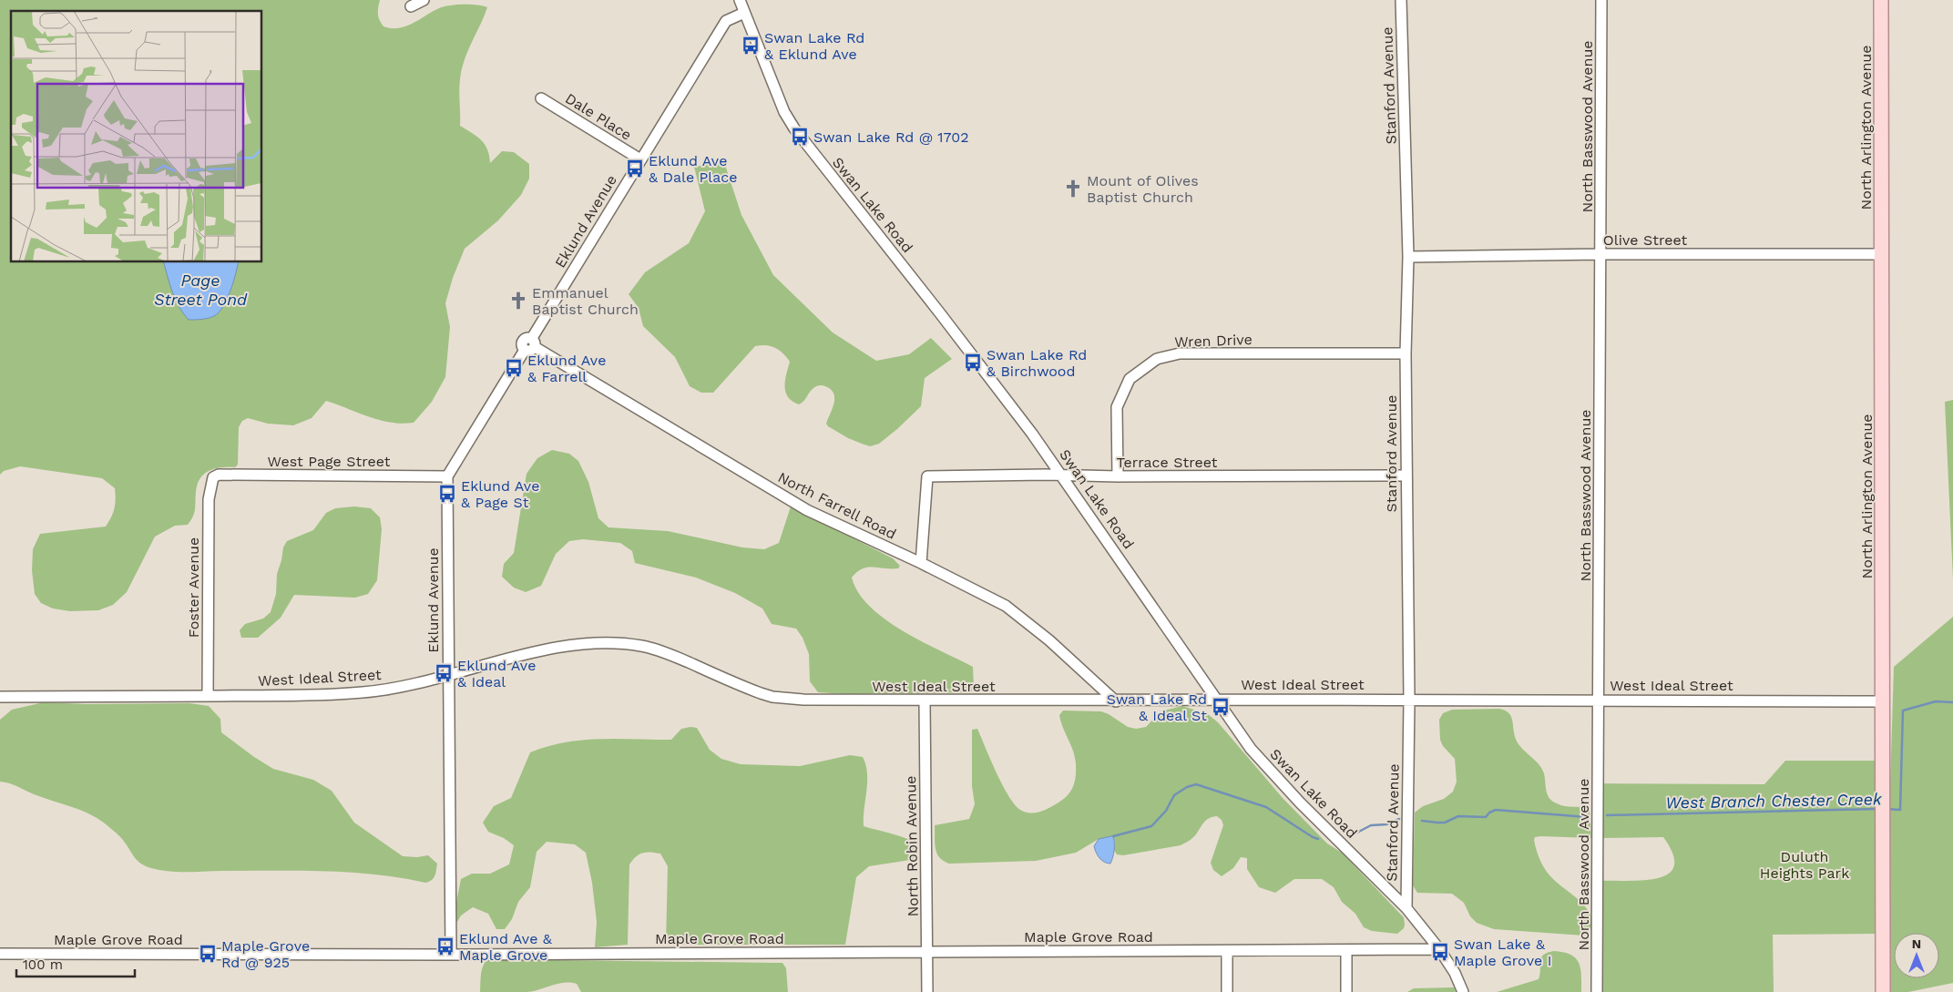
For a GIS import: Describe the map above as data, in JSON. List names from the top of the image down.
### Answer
{
  "streets": {
    "main road": ["North Arlington Avenue"],
    "street": [
      "Stanford Avenue",
      "Dale Place",
      "North Basswood Avenue",
      "Swan Lake Road",
      "Eklund Avenue",
      "Olive Street",
      "Wren Drive",
      "West Page Street",
      "Terrace Street",
      "North Farrell Road",
      "Foster Avenue",
      "West Ideal Street",
      "North Robin Avenue",
      "Maple Grove Road"
    ]
  },
  "crossings": [
    ["Stanford Avenue", "Swan Lake Road"],
    ["Stanford Avenue", "Olive Street"],
    ["Stanford Avenue", "Wren Drive"],
    ["Stanford Avenue", "Terrace Street"],
    ["Stanford Avenue", "West Ideal Street"],
    ["Dale Place", "Eklund Avenue"],
    ["North Basswood Avenue", "Olive Street"],
    ["North Basswood Avenue", "West Ideal Street"],
    ["North Arlington Avenue", "Olive Street"],
    ["North Arlington Avenue", "West Ideal Street"],
    ["Swan Lake Road", "Eklund Avenue"],
    ["Swan Lake Road", "Terrace Street"],
    ["Swan Lake Road", "West Ideal Street"],
    ["Swan Lake Road", "Maple Grove Road"],
    ["Eklund Avenue", "West Page Street"],
    ["Eklund Avenue", "North Farrell Road"],
    ["Eklund Avenue", "West Ideal Street"],
    ["Eklund Avenue", "Maple Grove Road"],
    ["Wren Drive", "Terrace Street"],
    ["West Page Street", "Foster Avenue"],
    ["Terrace Street", "North Farrell Road"],
    ["North Farrell Road", "West Ideal Street"],
    ["Foster Avenue", "West Ideal Street"],
    ["West Ideal Street", "North Robin Avenue"],
    ["North Robin Avenue", "Maple Grove Road"]
  ],
  "water": ["Page Street Pond", "West Branch Chester Creek"],
  "parks": ["Duluth Heights Park"],
  "places": {
    "bus stop": [
      "Swan Lake Rd & Eklund Ave",
      "Swan Lake Rd @ 1702",
      "Eklund Ave & Dale Place",
      "Swan Lake Rd & Birchwood",
      "Eklund Ave & Farrell",
      "Eklund Ave & Page St",
      "Eklund Ave & Ideal",
      "Swan Lake Rd & Ideal St",
      "Eklund Ave & Maple Grove",
      "Swan Lake & Maple Grove I",
      "Maple Grove Rd @ 925"
    ],
    "church": ["Mount of Olives Baptist Church", "Emmanuel Baptist Church"]
  },
  "scale_bar": "100 m",
  "north": "top"
}
